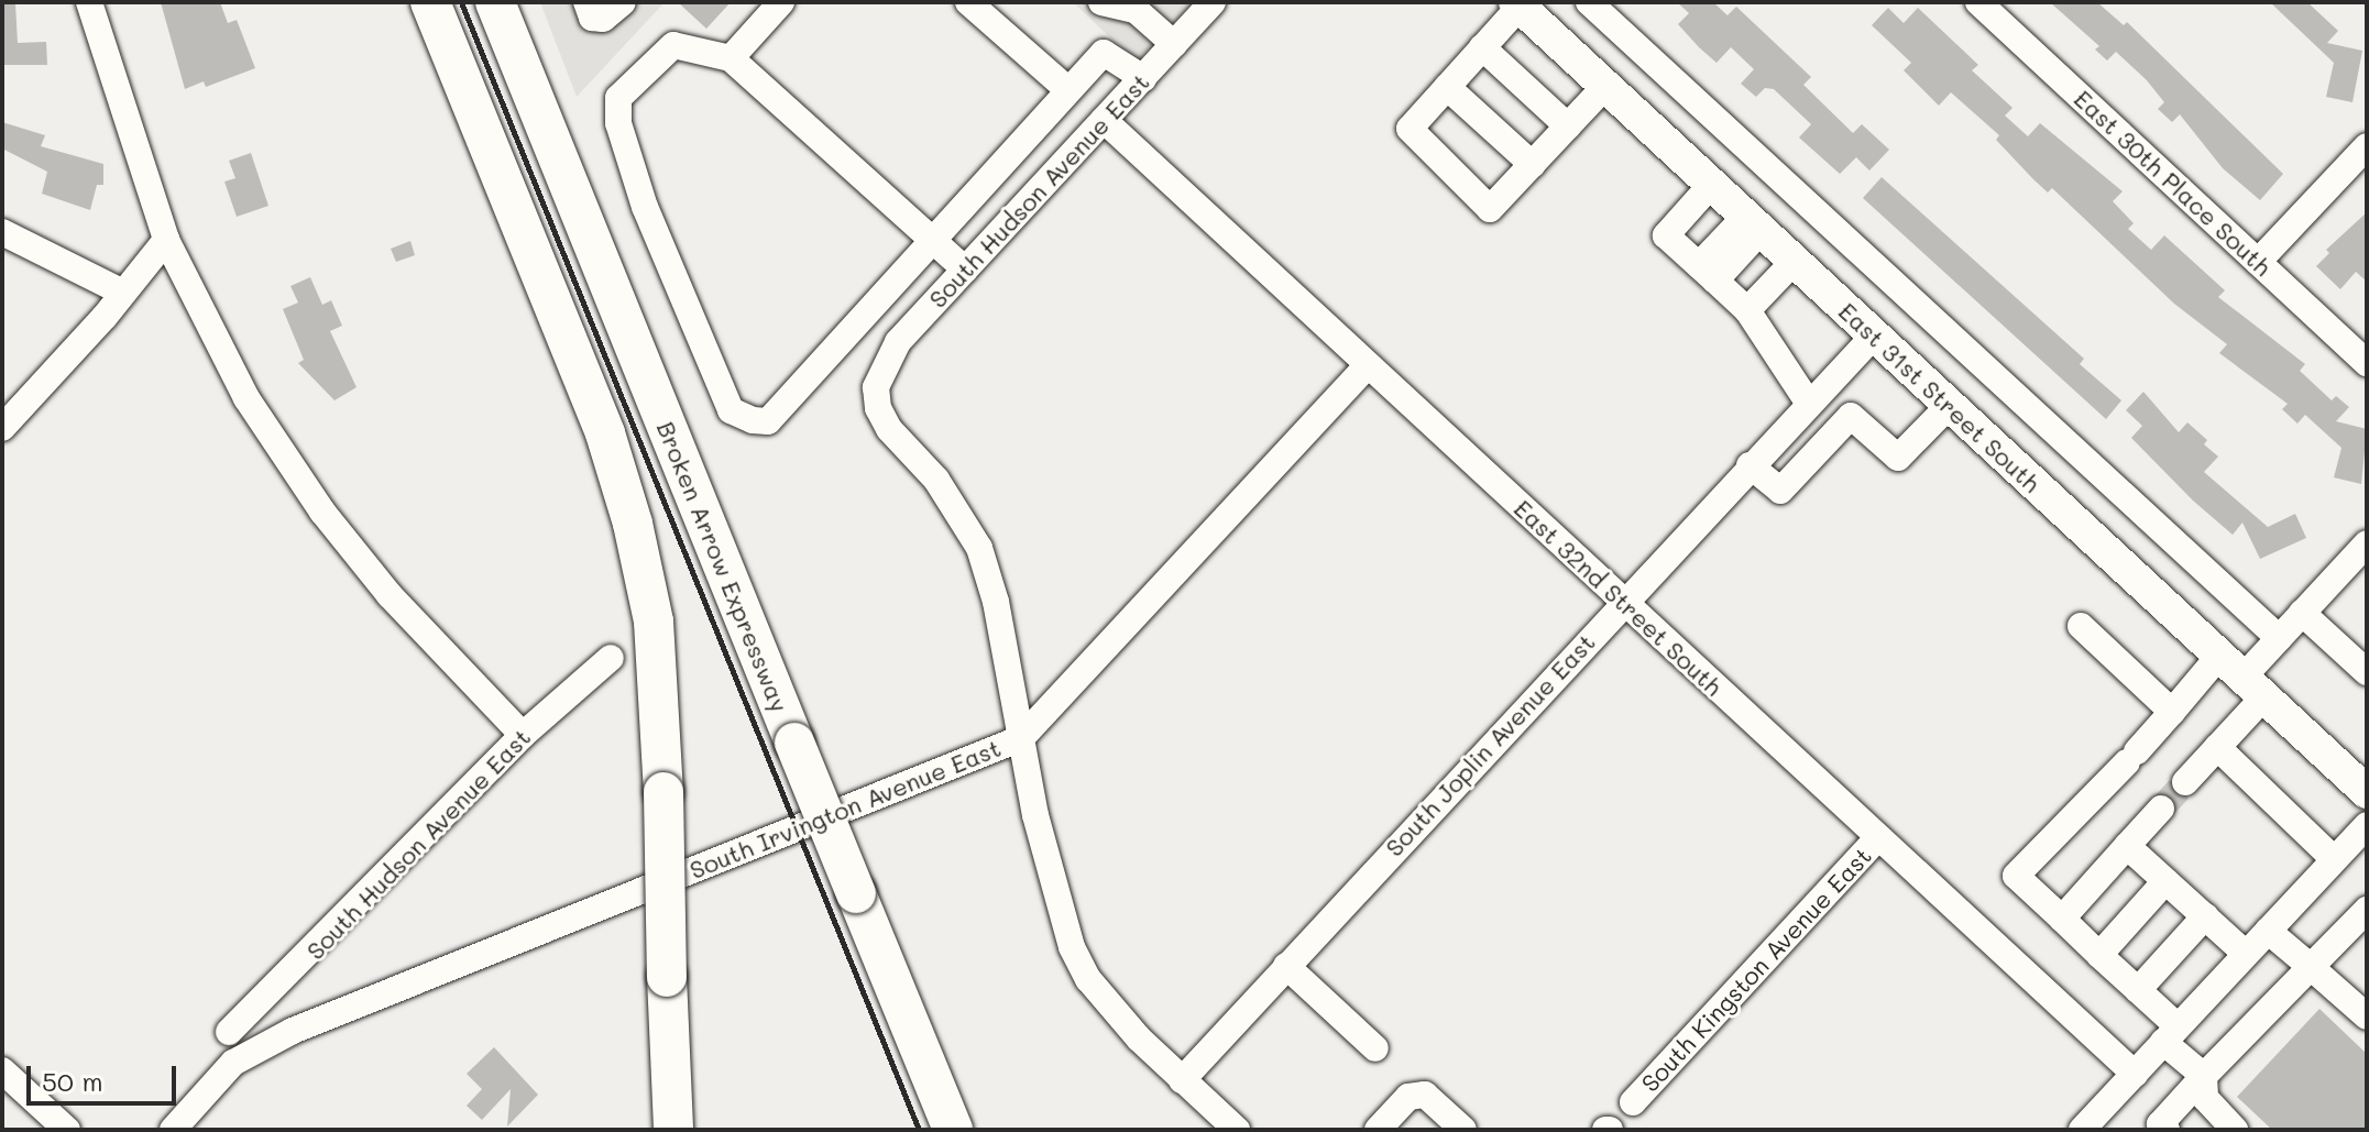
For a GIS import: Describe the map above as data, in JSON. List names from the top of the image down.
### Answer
{
  "streets": {
    "highway": ["Broken Arrow Expressway"],
    "main road": ["East 31st Street South"],
    "street": [
      "East 30th Place South",
      "South Hudson Avenue East",
      "East 32nd Street South",
      "South Joplin Avenue East",
      "South Irvington Avenue East",
      "South Kingston Avenue East"
    ]
  },
  "crossings": [
    ["South Hudson Avenue East", "East 32nd Street South"],
    ["South Hudson Avenue East", "South Irvington Avenue East"],
    ["East 31st Street South", "South Joplin Avenue East"],
    ["East 32nd Street South", "South Joplin Avenue East"],
    ["East 32nd Street South", "South Irvington Avenue East"],
    ["East 32nd Street South", "South Kingston Avenue East"]
  ],
  "scale_bar": "50 m"
}
